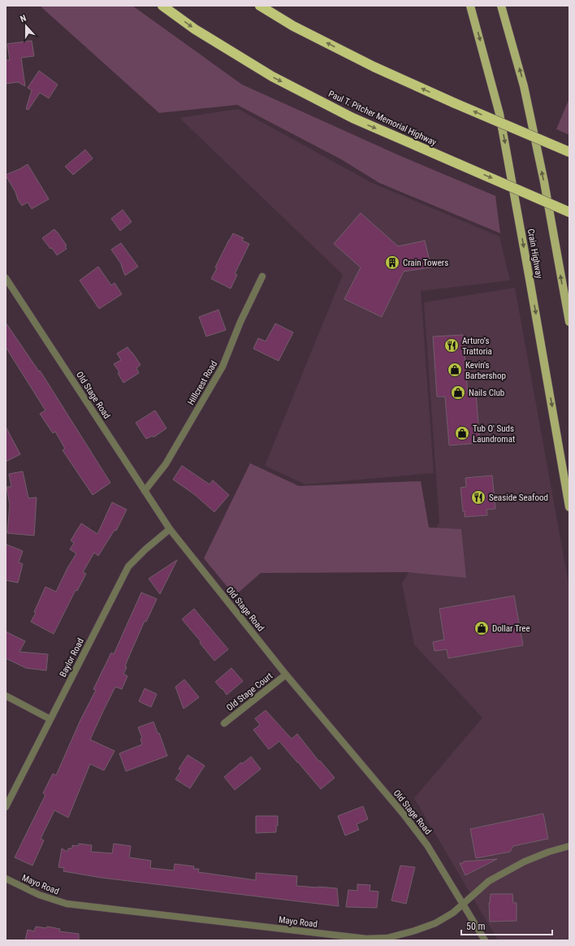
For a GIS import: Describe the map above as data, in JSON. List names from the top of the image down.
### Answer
{
  "streets": {
    "highway": ["Paul T. Pitcher Memorial Highway"],
    "main road": ["Crain Highway"],
    "street": [
      "Hillcrest Road",
      "Old Stage Road",
      "Baylor Road",
      "Old Stage Court",
      "Mayo Road"
    ]
  },
  "crossings": [
    ["Hillcrest Road", "Old Stage Road"],
    ["Old Stage Road", "Baylor Road"],
    ["Old Stage Road", "Old Stage Court"],
    ["Old Stage Road", "Mayo Road"]
  ],
  "places": {
    "building": ["Crain Towers"],
    "restaurant": ["Arturo’s Trattoria", "Seaside Seafood"],
    "shop": [
      "Kevin's Barbershop",
      "Nails Club",
      "Tub O' Suds Laundromat",
      "Dollar Tree"
    ]
  },
  "scale_bar": "50 m",
  "north": "top"
}
